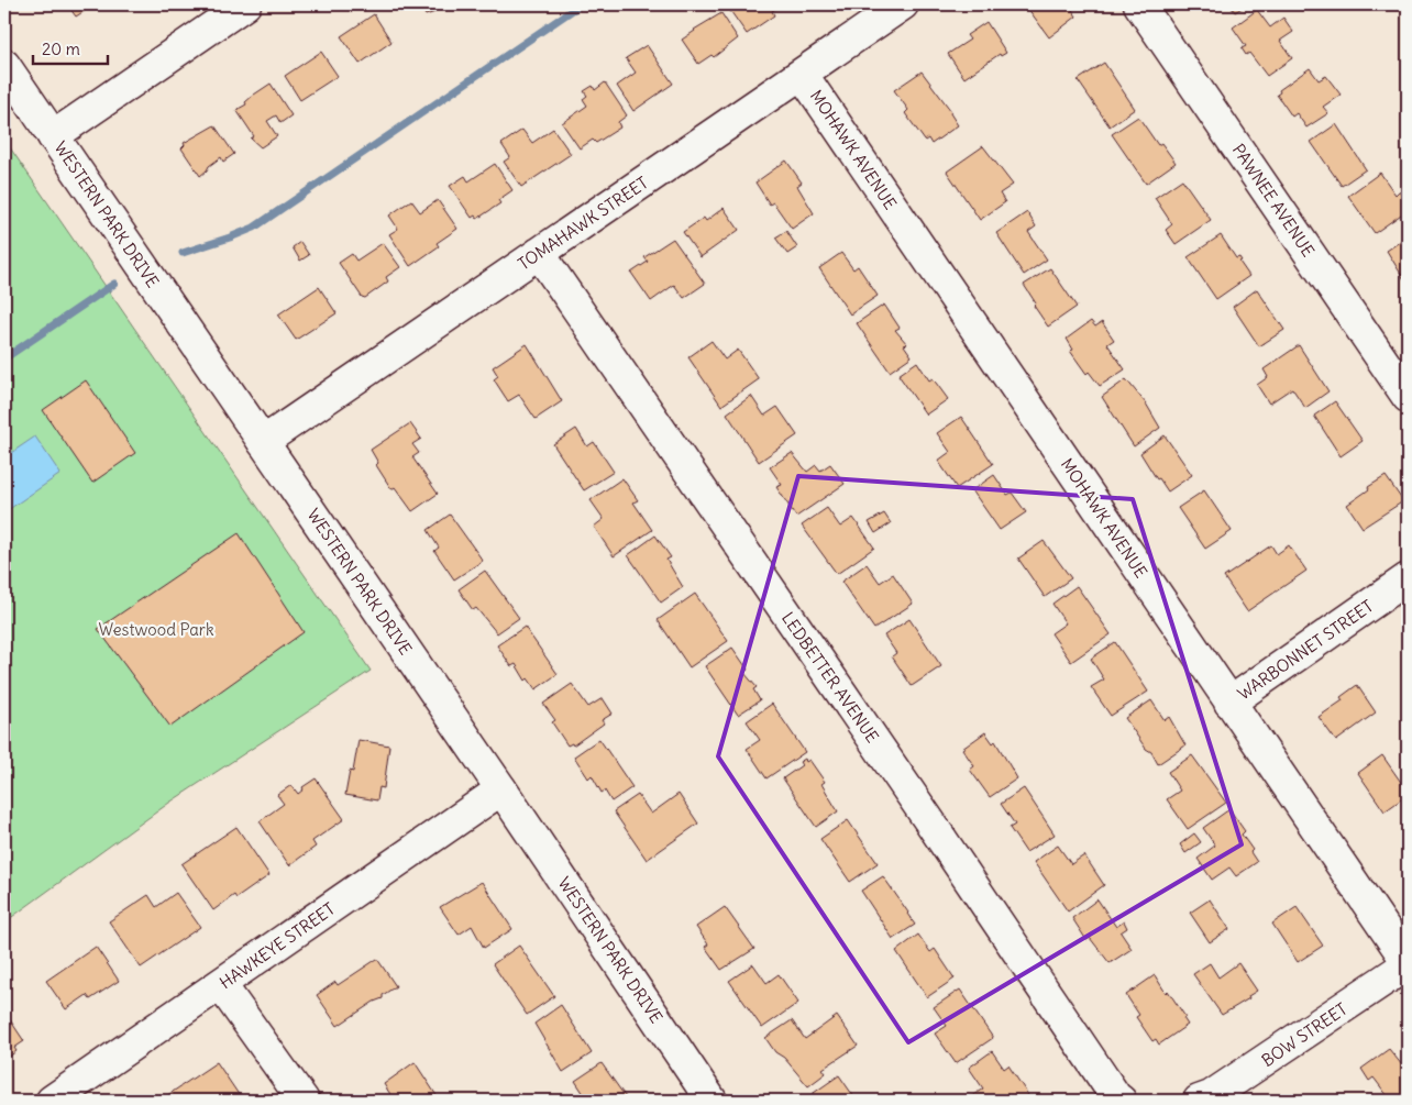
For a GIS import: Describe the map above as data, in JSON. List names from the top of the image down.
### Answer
{
  "streets": {
    "street": [
      "MOHAWK AVENUE",
      "PAWNEE AVENUE",
      "WESTERN PARK DRIVE",
      "TOMAHAWK STREET",
      "WARBONNET STREET",
      "LEDBETTER AVENUE",
      "HAWKEYE STREET",
      "BOW STREET"
    ]
  },
  "crossings": [
    ["MOHAWK AVENUE", "TOMAHAWK STREET"],
    ["MOHAWK AVENUE", "WARBONNET STREET"],
    ["MOHAWK AVENUE", "BOW STREET"],
    ["WESTERN PARK DRIVE", "TOMAHAWK STREET"],
    ["WESTERN PARK DRIVE", "HAWKEYE STREET"],
    ["TOMAHAWK STREET", "LEDBETTER AVENUE"]
  ],
  "parks": ["Westwood Park"],
  "scale_bar": "20 m"
}
